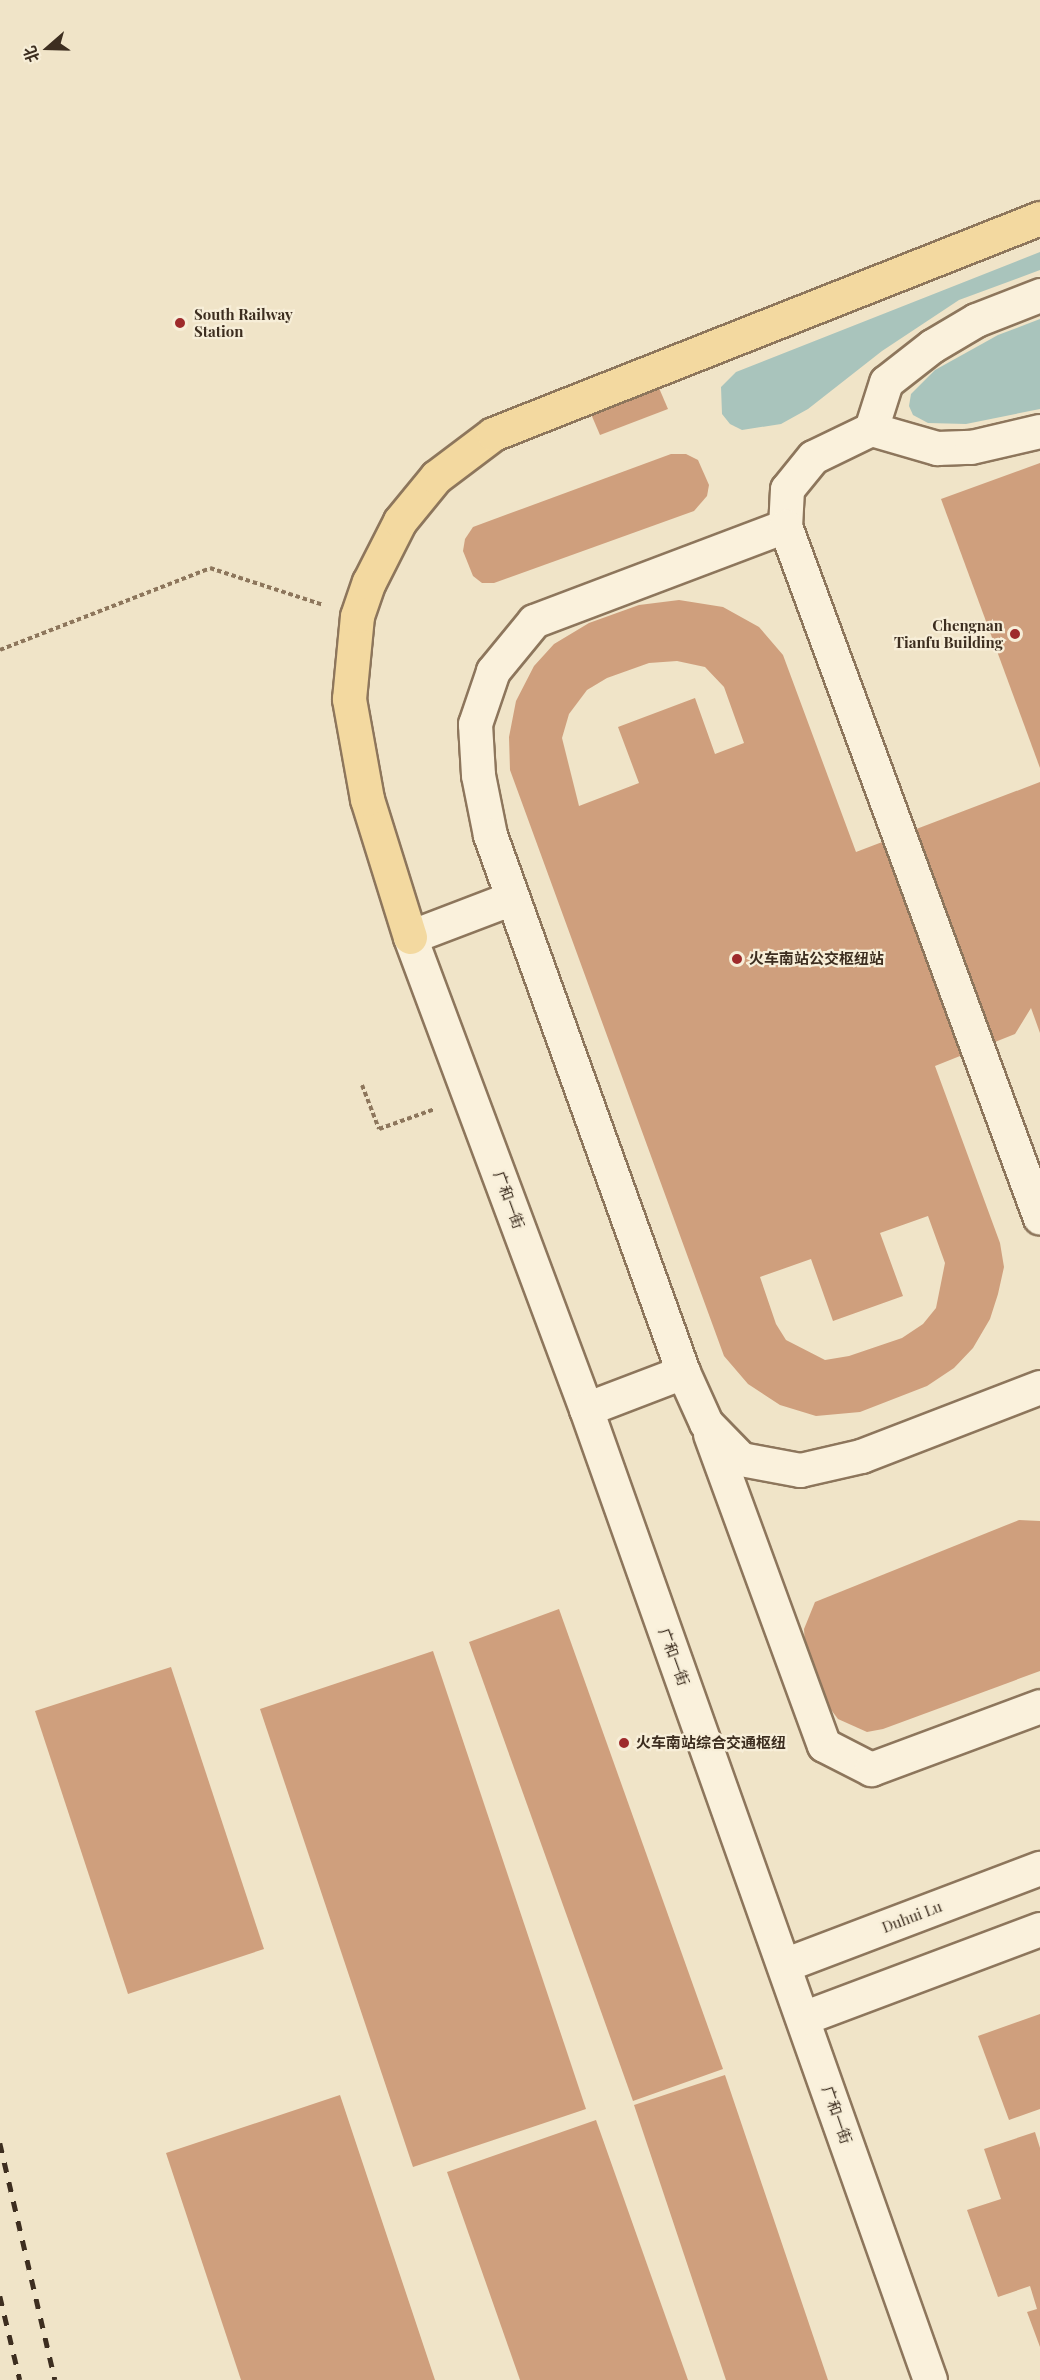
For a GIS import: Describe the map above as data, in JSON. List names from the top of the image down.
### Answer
{
  "streets": {
    "street": ["广和一街", "Duhui Lu"]
  },
  "crossings": [
    ["广和一街", "Duhui Lu"]
  ],
  "places": [
    "South Railway Station",
    "Chengnan Tianfu Building",
    "火车南站公交枢纽站",
    "火车南站综合交通枢纽"
  ],
  "north": "left"
}
